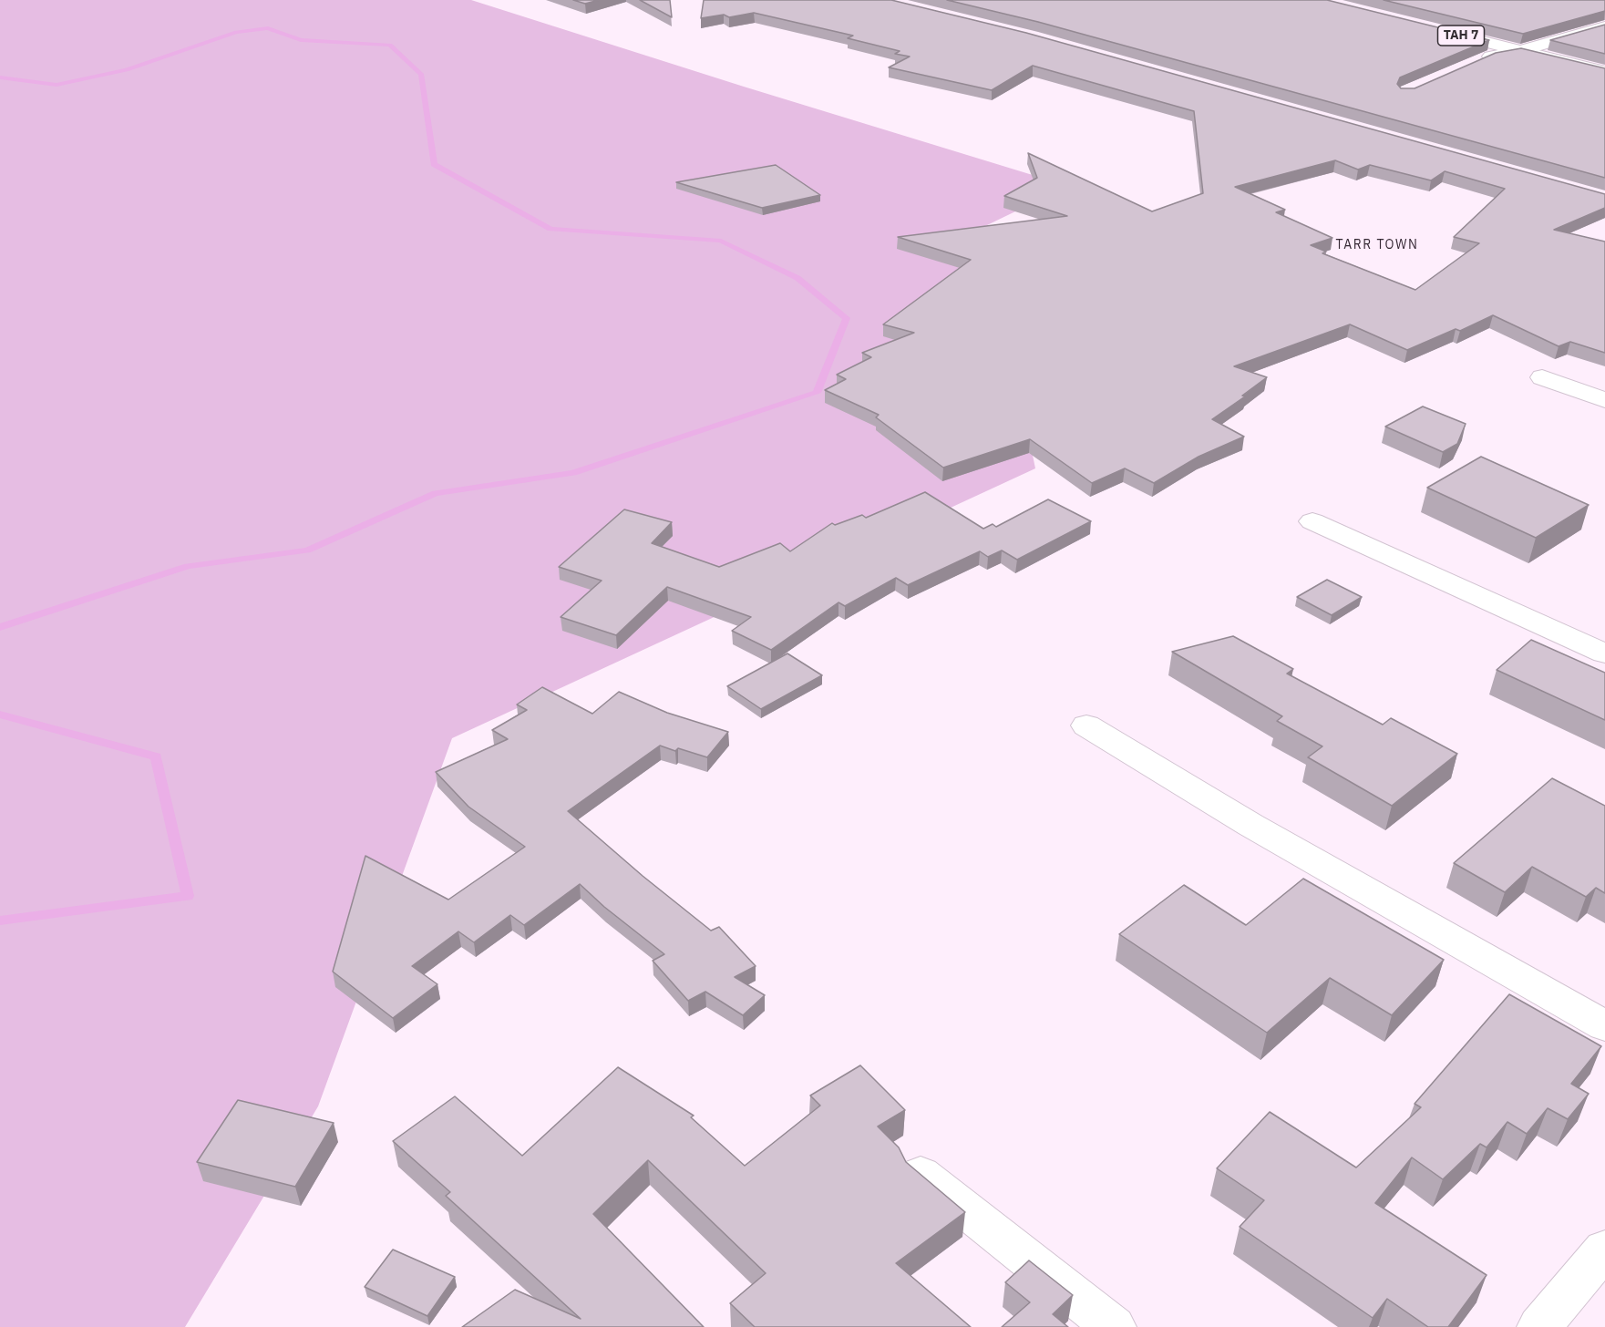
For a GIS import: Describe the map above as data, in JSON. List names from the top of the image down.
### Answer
{
  "streets": {
    "main road": ["TAH 7"]
  },
  "districts": ["TARR TOWN"]
}
